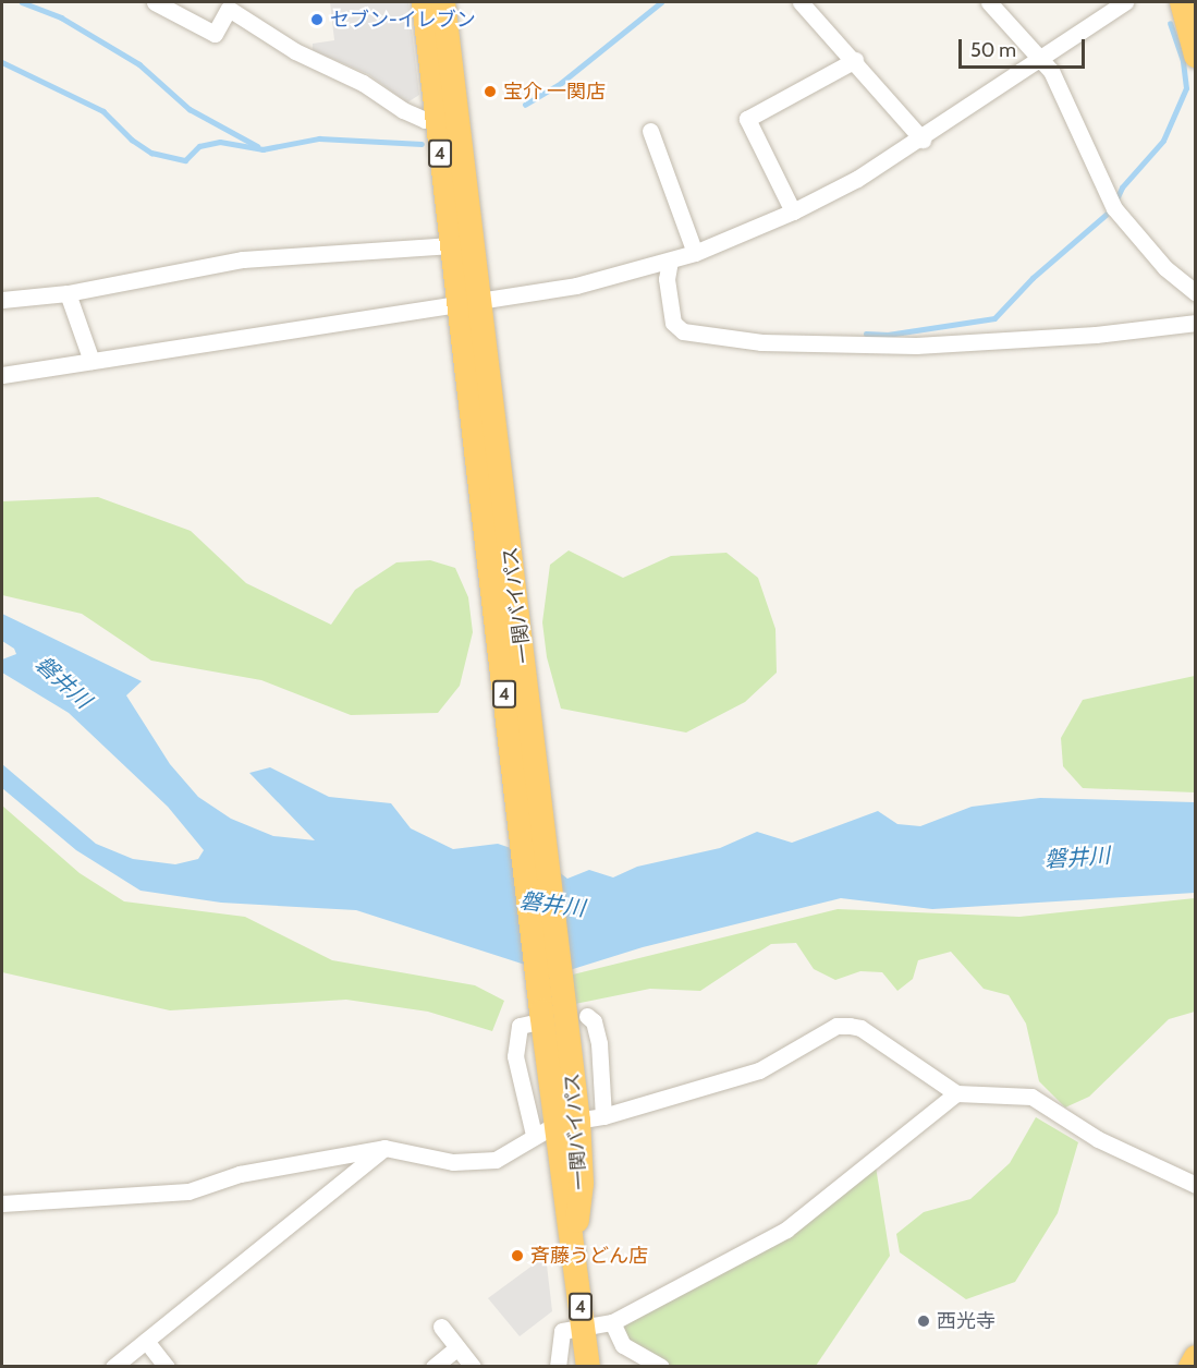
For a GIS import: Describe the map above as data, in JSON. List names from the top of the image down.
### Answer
{
  "streets": {
    "highway": ["4", "一関バイパス"]
  },
  "water": ["磐井川"],
  "places": [
    "セブン-イレブン",
    "宝介 一関店",
    "斉藤うどん店",
    "西光寺"
  ],
  "scale_bar": "50 m"
}
